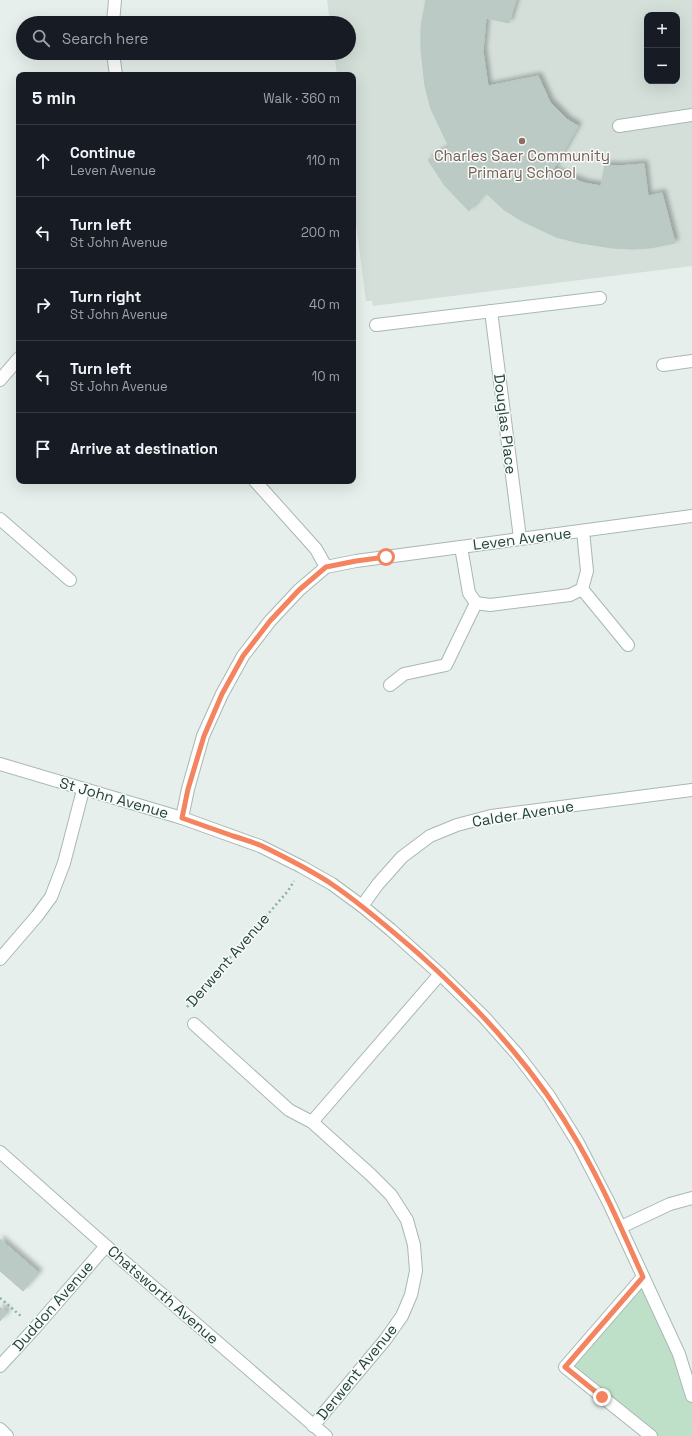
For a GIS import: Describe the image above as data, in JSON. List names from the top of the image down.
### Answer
{
  "streets": {
    "street": [
      "Douglas Place",
      "Leven Avenue",
      "St John Avenue",
      "Calder Avenue",
      "Derwent Avenue",
      "Chatsworth Avenue",
      "Duddon Avenue"
    ]
  },
  "crossings": [
    ["Douglas Place", "Leven Avenue"],
    ["Leven Avenue", "St John Avenue"],
    ["St John Avenue", "Calder Avenue"],
    ["St John Avenue", "Derwent Avenue"],
    ["Derwent Avenue", "Chatsworth Avenue"],
    ["Chatsworth Avenue", "Duddon Avenue"]
  ],
  "places": ["Charles Saer Community Primary School"],
  "page": {
    "map_buttons": ["+", "−"],
    "search": "Search here",
    "heading": ["5 min", "Walk · 360 m"],
    "list": [
      ["Continue", "Leven Avenue", "110 m"],
      ["Turn left", "St John Avenue", "200 m"],
      ["Turn right", "St John Avenue", "40 m"],
      ["Turn left", "St John Avenue", "10 m"],
      "Arrive at destination"
    ]
  }
}
